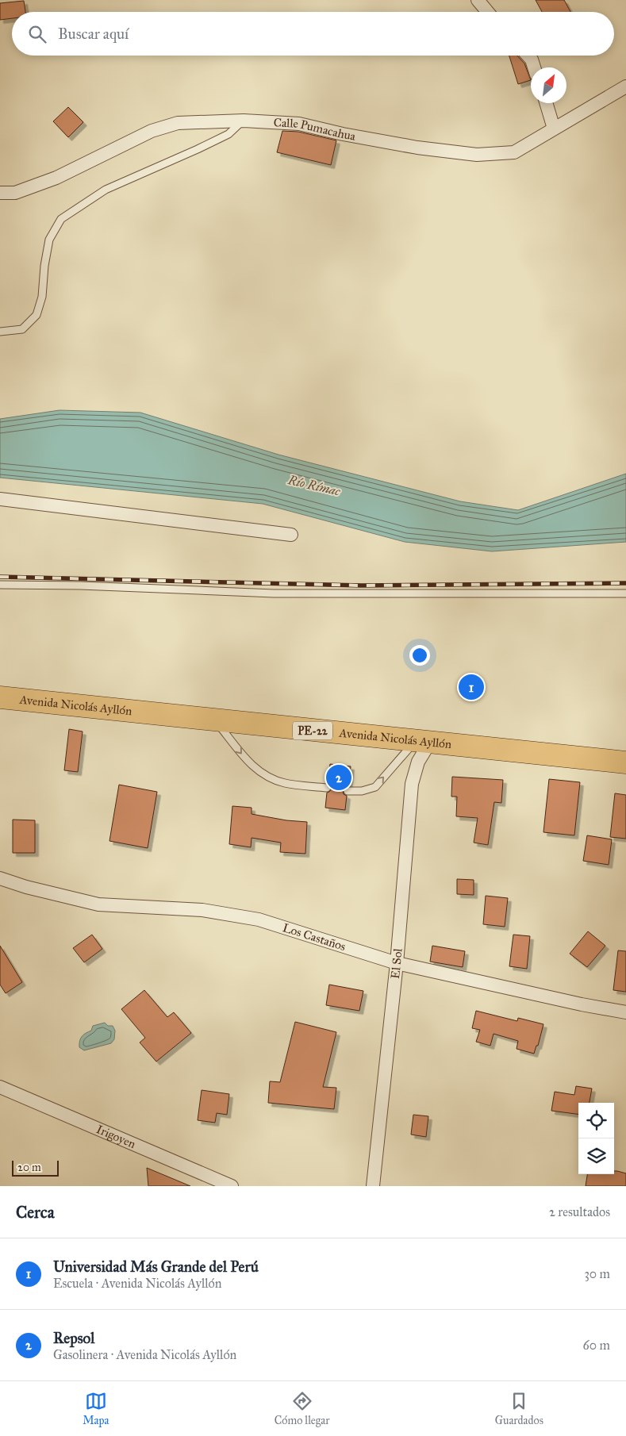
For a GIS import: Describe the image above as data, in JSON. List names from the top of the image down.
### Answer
{
  "streets": {
    "highway": ["Avenida Nicolás Ayllón", "PE-22"],
    "street": [
      "Calle Pumacahua",
      "Los Castaños",
      "El Sol",
      "Irigoyen"
    ]
  },
  "crossings": [
    ["Avenida Nicolás Ayllón", "El Sol"],
    ["Los Castaños", "El Sol"]
  ],
  "water": ["Río Rímac"],
  "scale_bar": "20 m",
  "north": "top right",
  "page": {
    "search": "Buscar aquí",
    "pins": ["1", "2"],
    "scale": "20 m",
    "heading": ["Cerca", "2 resultados"],
    "list": [
      {
        "mark": "1",
        "name": "Universidad Más Grande del Perú",
        "note": "Escuela · Avenida Nicolás Ayllón",
        "value": "30 m"
      },
      {
        "mark": "2",
        "name": "Repsol",
        "note": "Gasolinera · Avenida Nicolás Ayllón",
        "value": "60 m"
      }
    ],
    "nav": ["Mapa", "Cómo llegar", "Guardados"]
  }
}
